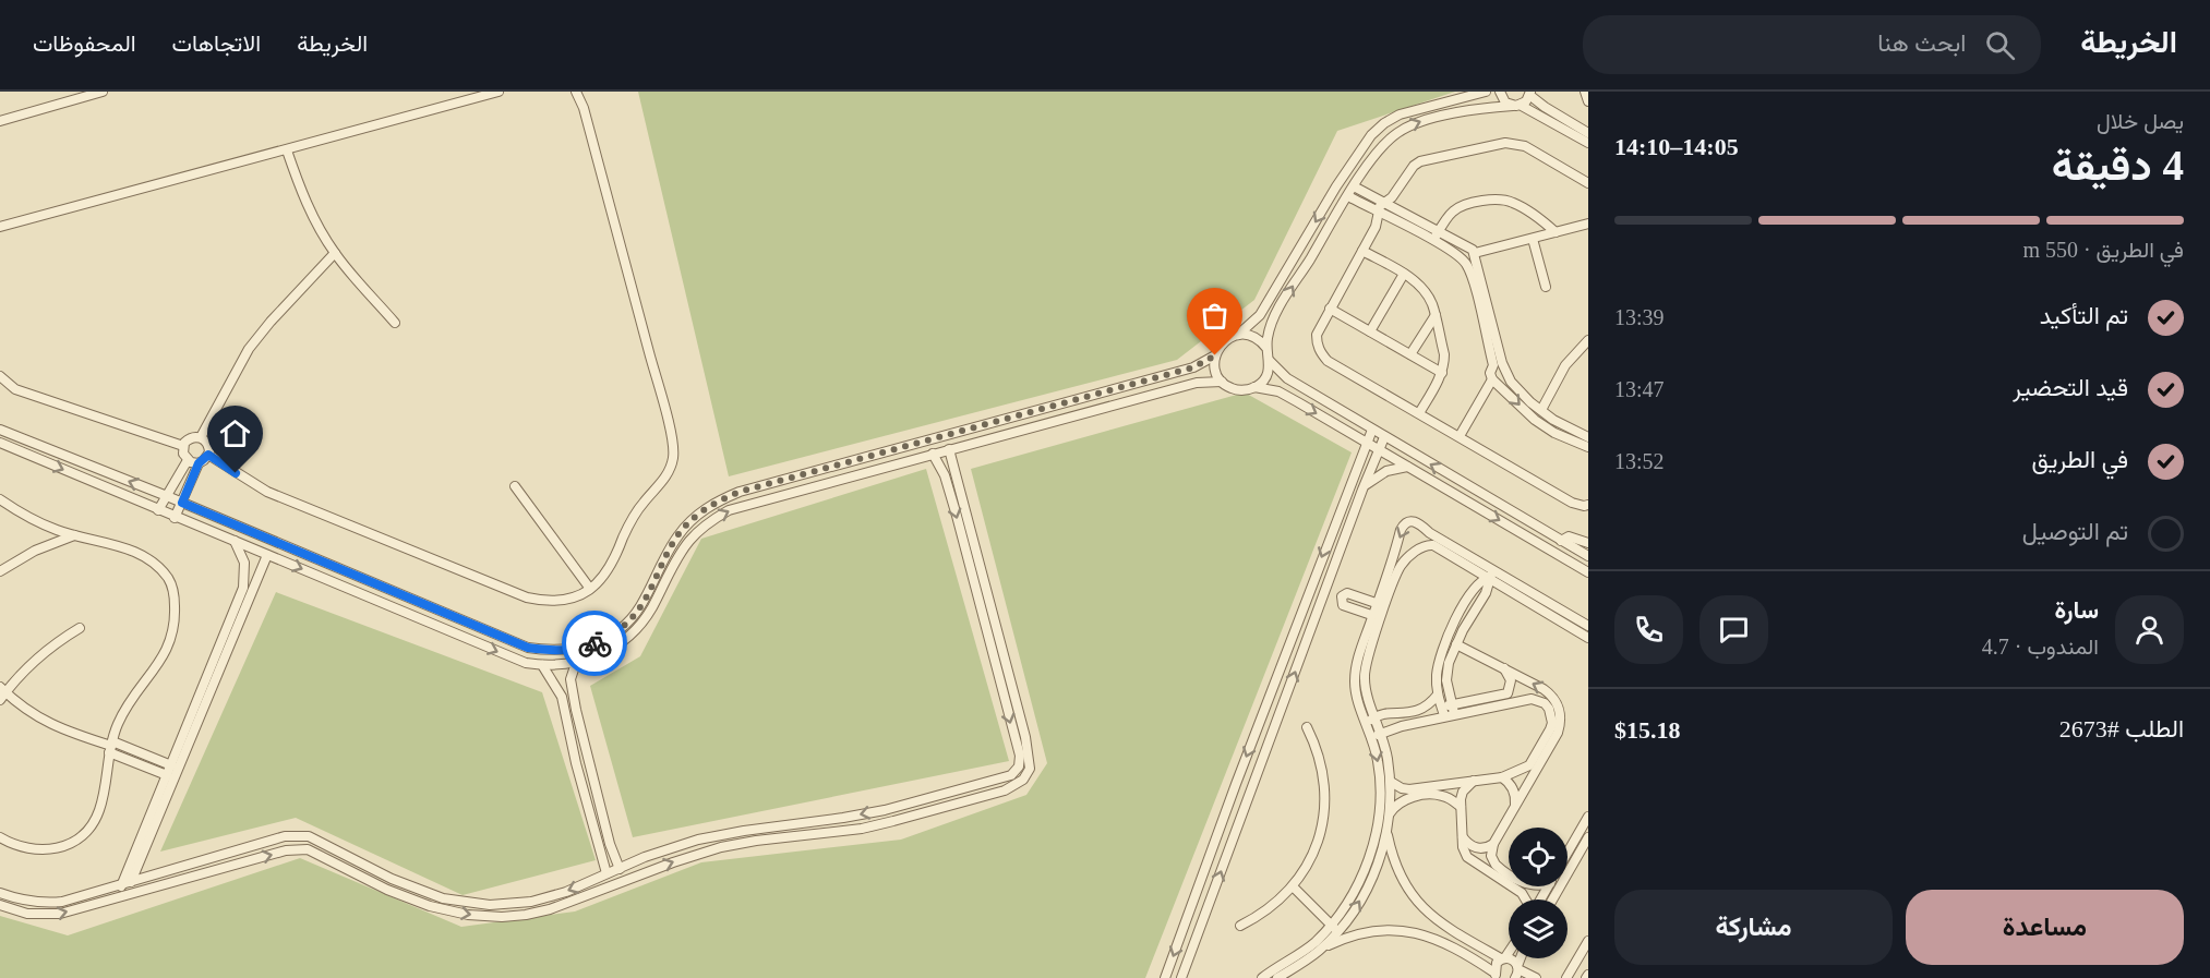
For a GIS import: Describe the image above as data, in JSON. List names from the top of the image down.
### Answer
{
  "page": {
    "header": "الخريطة",
    "search": "ابحث هنا",
    "nav": ["الخريطة", "الاتجاهات", "المحفوظات"],
    "heading": ["4 دقيقة", "يصل خلال", "14:05–14:10"],
    "panel": [
      "سارة",
      "المندوب · 4.7",
      "الطلب #2673",
      "$15.18"
    ],
    "bar": "في الطريق · 550 m",
    "list": [
      ["تم التأكيد", "13:39"],
      ["قيد التحضير", "13:47"],
      ["في الطريق", "13:52"],
      "تم التوصيل"
    ],
    "buttons": ["مساعدة", "مشاركة"]
  }
}
